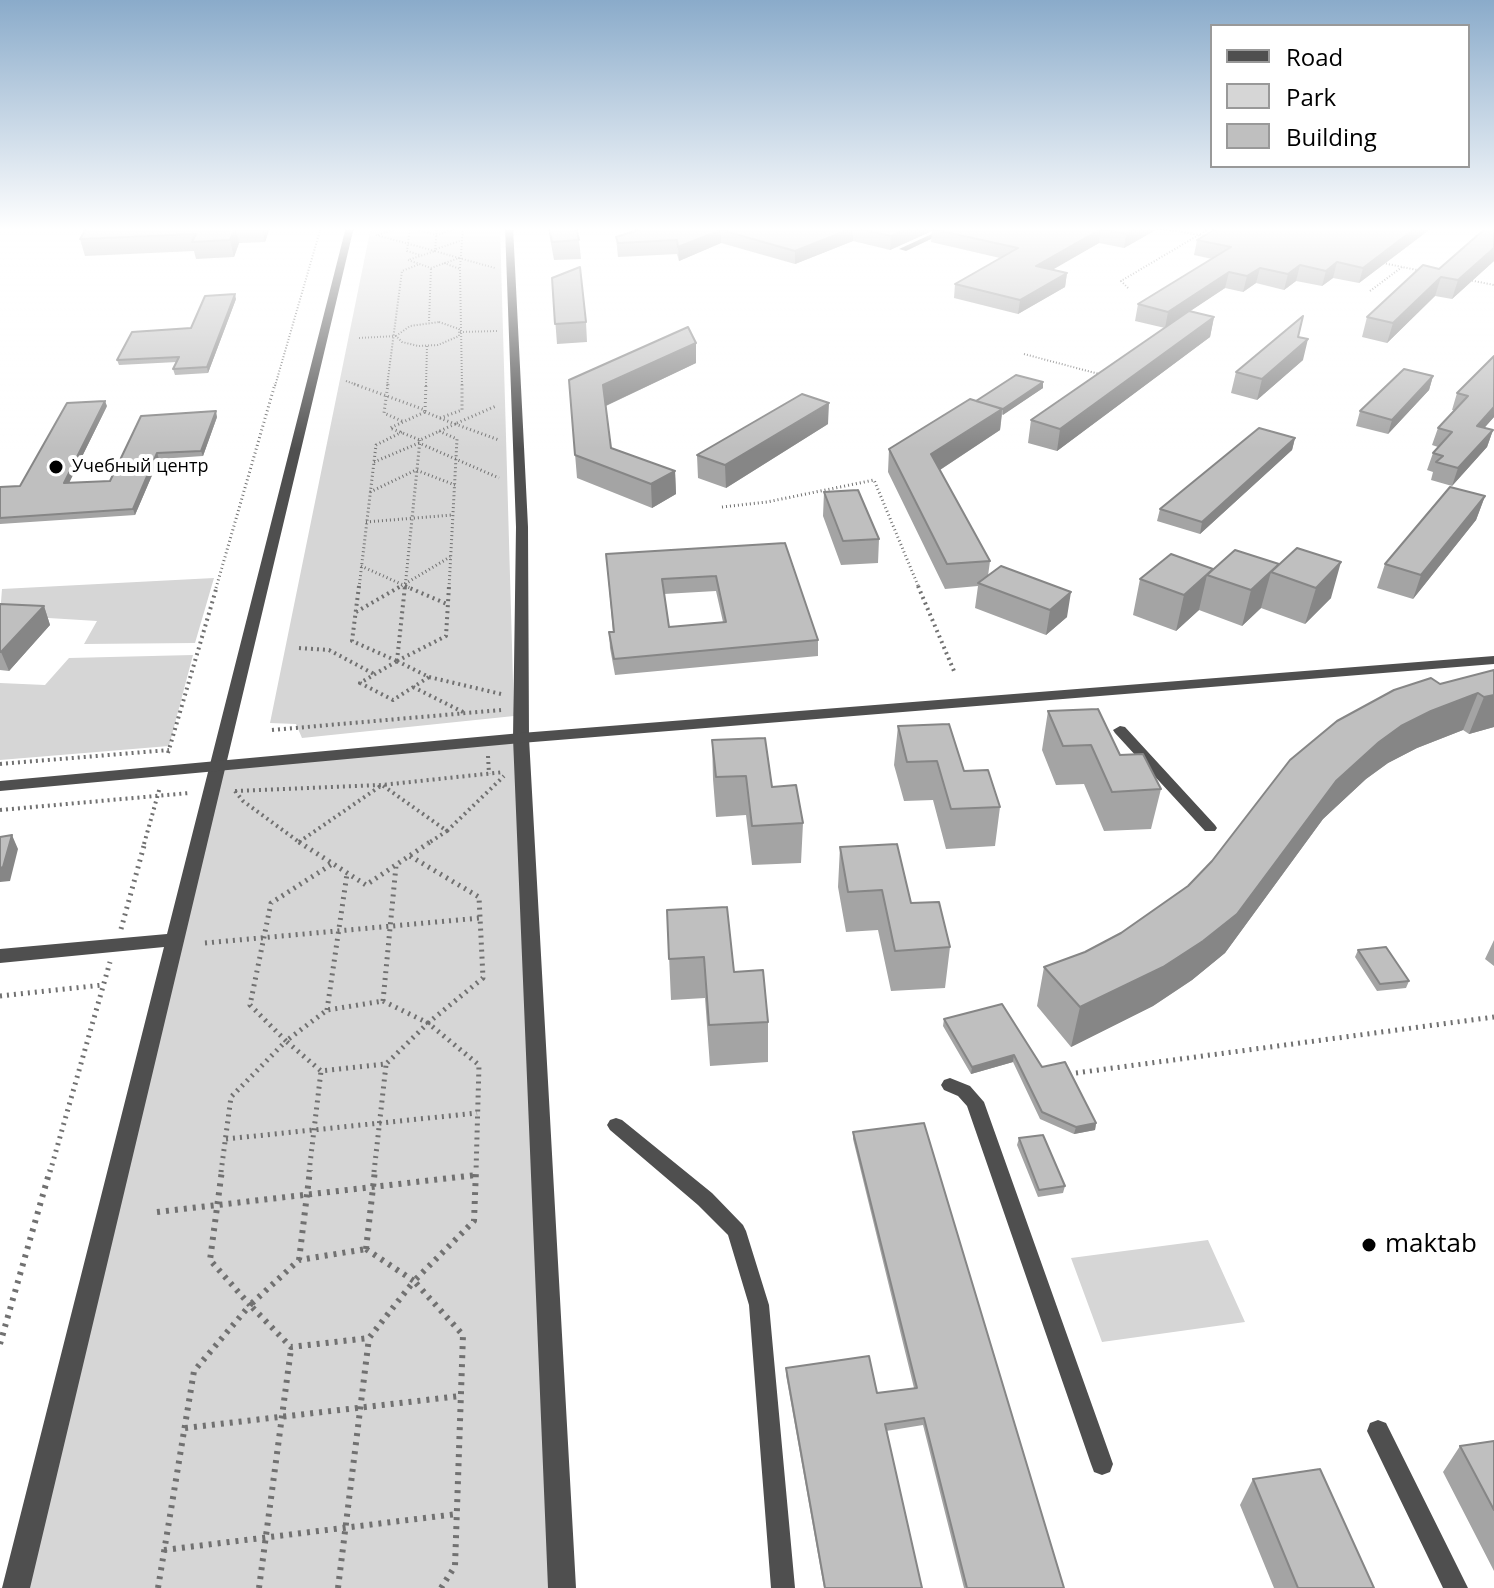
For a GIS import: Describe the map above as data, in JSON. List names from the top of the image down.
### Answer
{
  "places": ["Учебный центр", "maktab"],
  "legend": ["Road", "Park", "Building"]
}
